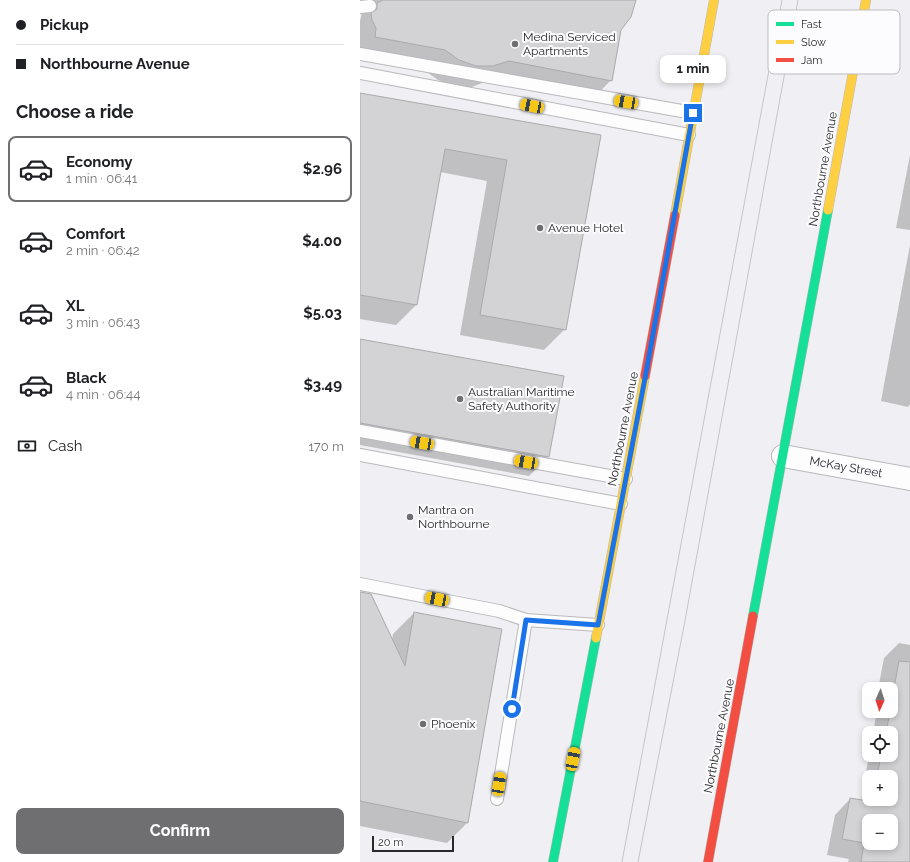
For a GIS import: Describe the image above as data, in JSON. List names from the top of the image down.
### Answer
{
  "streets": {
    "highway": ["Northbourne Avenue"],
    "street": ["McKay Street"]
  },
  "crossings": [
    ["Northbourne Avenue", "McKay Street"]
  ],
  "places": [
    "Medina Serviced Apartments",
    "Avenue Hotel",
    "Australian Maritime Safety Authority",
    "Mantra on Northbourne",
    "Phoenix"
  ],
  "legend": ["Fast", "Slow", "Jam"],
  "scale_bar": "20 m",
  "north": "bottom",
  "page": {
    "banner": ["Pickup", "Northbourne Avenue"],
    "bubble": "1 min",
    "heading": "Choose a ride",
    "list": [
      {
        "name": "Economy",
        "note": "1 min · 06:41",
        "value": "$2.96"
      },
      {
        "name": "Comfort",
        "note": "2 min · 06:42",
        "value": "$4.00"
      },
      {
        "name": "XL",
        "note": "3 min · 06:43",
        "value": "$5.03"
      },
      {
        "name": "Black",
        "note": "4 min · 06:44",
        "value": "$3.49"
      }
    ],
    "pay": ["Cash", "170 m"],
    "map_buttons": ["+", "−"],
    "buttons": "Confirm",
    "scale": "20 m"
  }
}
